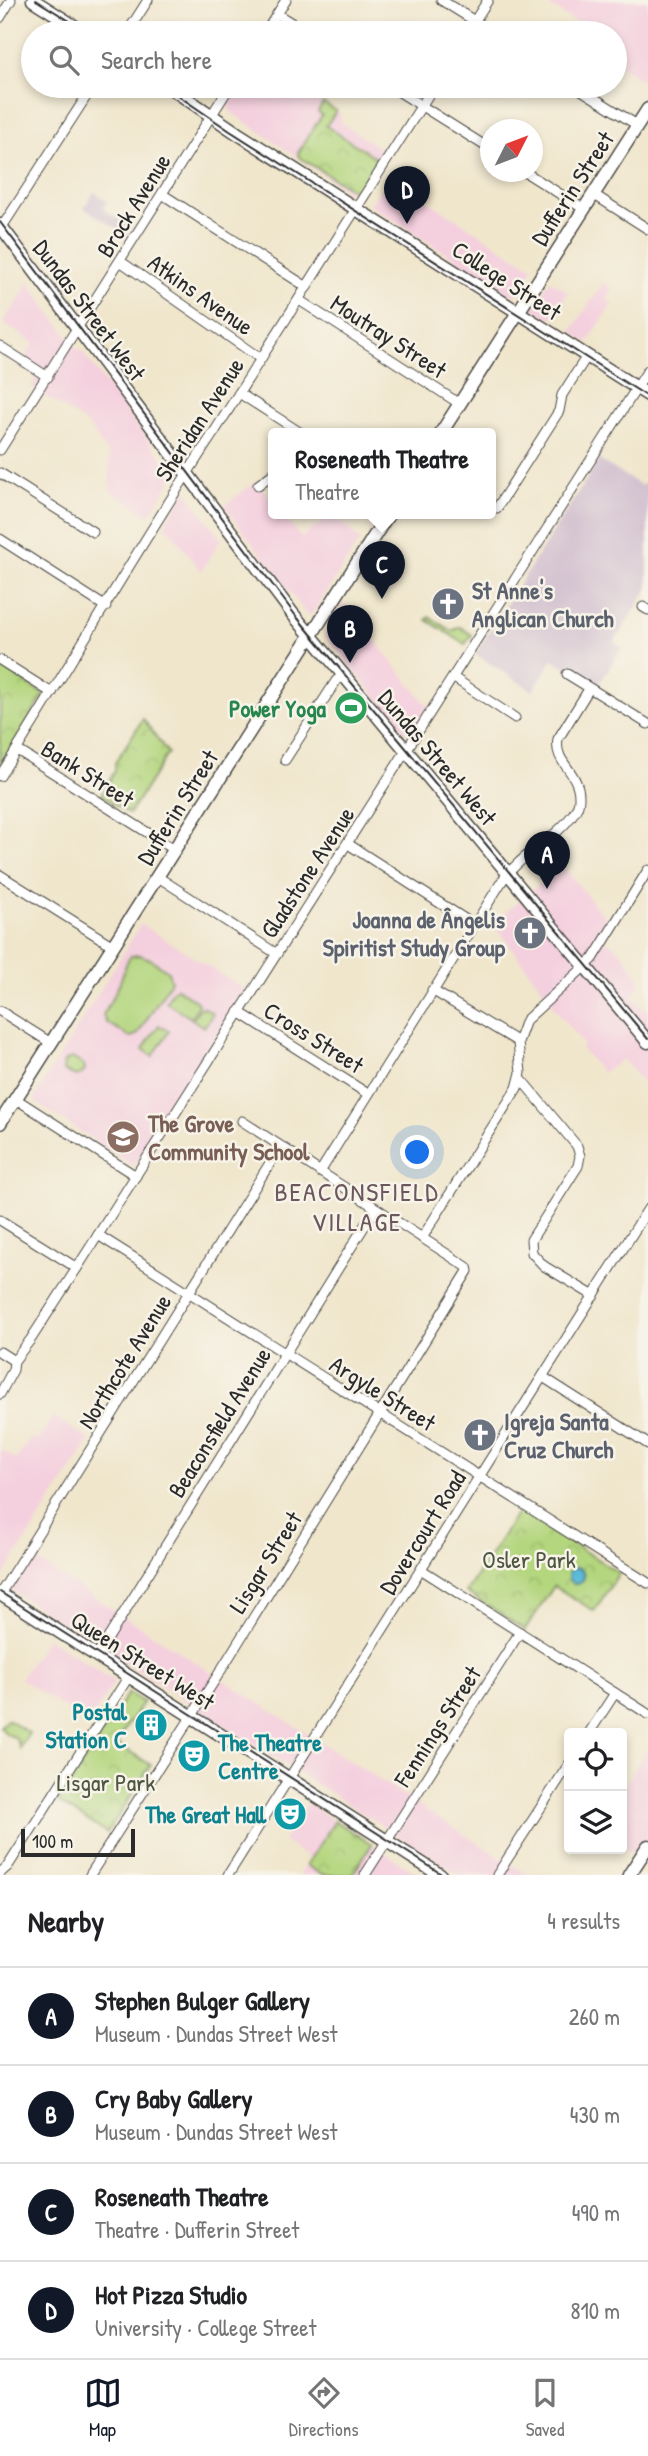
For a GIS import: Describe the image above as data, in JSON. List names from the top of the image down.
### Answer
{
  "streets": {
    "main road": [
      "Dufferin Street",
      "College Street",
      "Dundas Street West",
      "Queen Street West"
    ],
    "street": [
      "Brock Avenue",
      "Atkins Avenue",
      "Moutray Street",
      "Sheridan Avenue",
      "Bank Street",
      "Gladstone Avenue",
      "Cross Street",
      "Northcote Avenue",
      "Argyle Street",
      "Beaconsfield Avenue",
      "Dovercourt Road",
      "Lisgar Street",
      "Fennings Street"
    ]
  },
  "crossings": [
    ["Dufferin Street", "College Street"],
    ["Dufferin Street", "Dundas Street West"],
    ["Dufferin Street", "Moutray Street"],
    ["Dufferin Street", "Bank Street"],
    ["Brock Avenue", "College Street"],
    ["Brock Avenue", "Atkins Avenue"],
    ["Brock Avenue", "Dundas Street West"],
    ["Brock Avenue", "Moutray Street"],
    ["College Street", "Sheridan Avenue"],
    ["College Street", "Gladstone Avenue"],
    ["Atkins Avenue", "Sheridan Avenue"],
    ["Dundas Street West", "Sheridan Avenue"],
    ["Dundas Street West", "Gladstone Avenue"],
    ["Moutray Street", "Sheridan Avenue"],
    ["Sheridan Avenue", "Bank Street"],
    ["Gladstone Avenue", "Cross Street"],
    ["Gladstone Avenue", "Argyle Street"],
    ["Northcote Avenue", "Argyle Street"],
    ["Northcote Avenue", "Queen Street West"],
    ["Argyle Street", "Beaconsfield Avenue"],
    ["Argyle Street", "Dovercourt Road"],
    ["Argyle Street", "Lisgar Street"],
    ["Beaconsfield Avenue", "Queen Street West"],
    ["Dovercourt Road", "Queen Street West"],
    ["Lisgar Street", "Queen Street West"],
    ["Queen Street West", "Fennings Street"]
  ],
  "districts": ["BEACONSFIELD VILLAGE"],
  "parks": ["Osler Park", "Lisgar Park"],
  "places": {
    "church": ["St Anne's Anglican Church", "Joanna de Ângelis Spiritist Study Group", "Igreja Santa Cruz Church"],
    "sports": ["Power Yoga"],
    "school or university": ["The Grove Community School"],
    "building": ["Postal Station C"],
    "theatre": ["The Theatre Centre", "The Great Hall"]
  },
  "scale_bar": "100 m",
  "north": "top right",
  "page": {
    "search": "Search here",
    "pins": [
      "D",
      "C",
      "B",
      "A"
    ],
    "popup": ["Roseneath Theatre", "Theatre"],
    "scale": "100 m",
    "heading": ["Nearby", "4 results"],
    "list": [
      {
        "mark": "A",
        "name": "Stephen Bulger Gallery",
        "note": "Museum · Dundas Street West",
        "value": "260 m"
      },
      {
        "mark": "B",
        "name": "Cry Baby Gallery",
        "note": "Museum · Dundas Street West",
        "value": "430 m"
      },
      {
        "mark": "C",
        "name": "Roseneath Theatre",
        "note": "Theatre · Dufferin Street",
        "value": "490 m"
      },
      {
        "mark": "D",
        "name": "Hot Pizza Studio",
        "note": "University · College Street",
        "value": "810 m"
      }
    ],
    "nav": ["Map", "Directions", "Saved"]
  }
}
